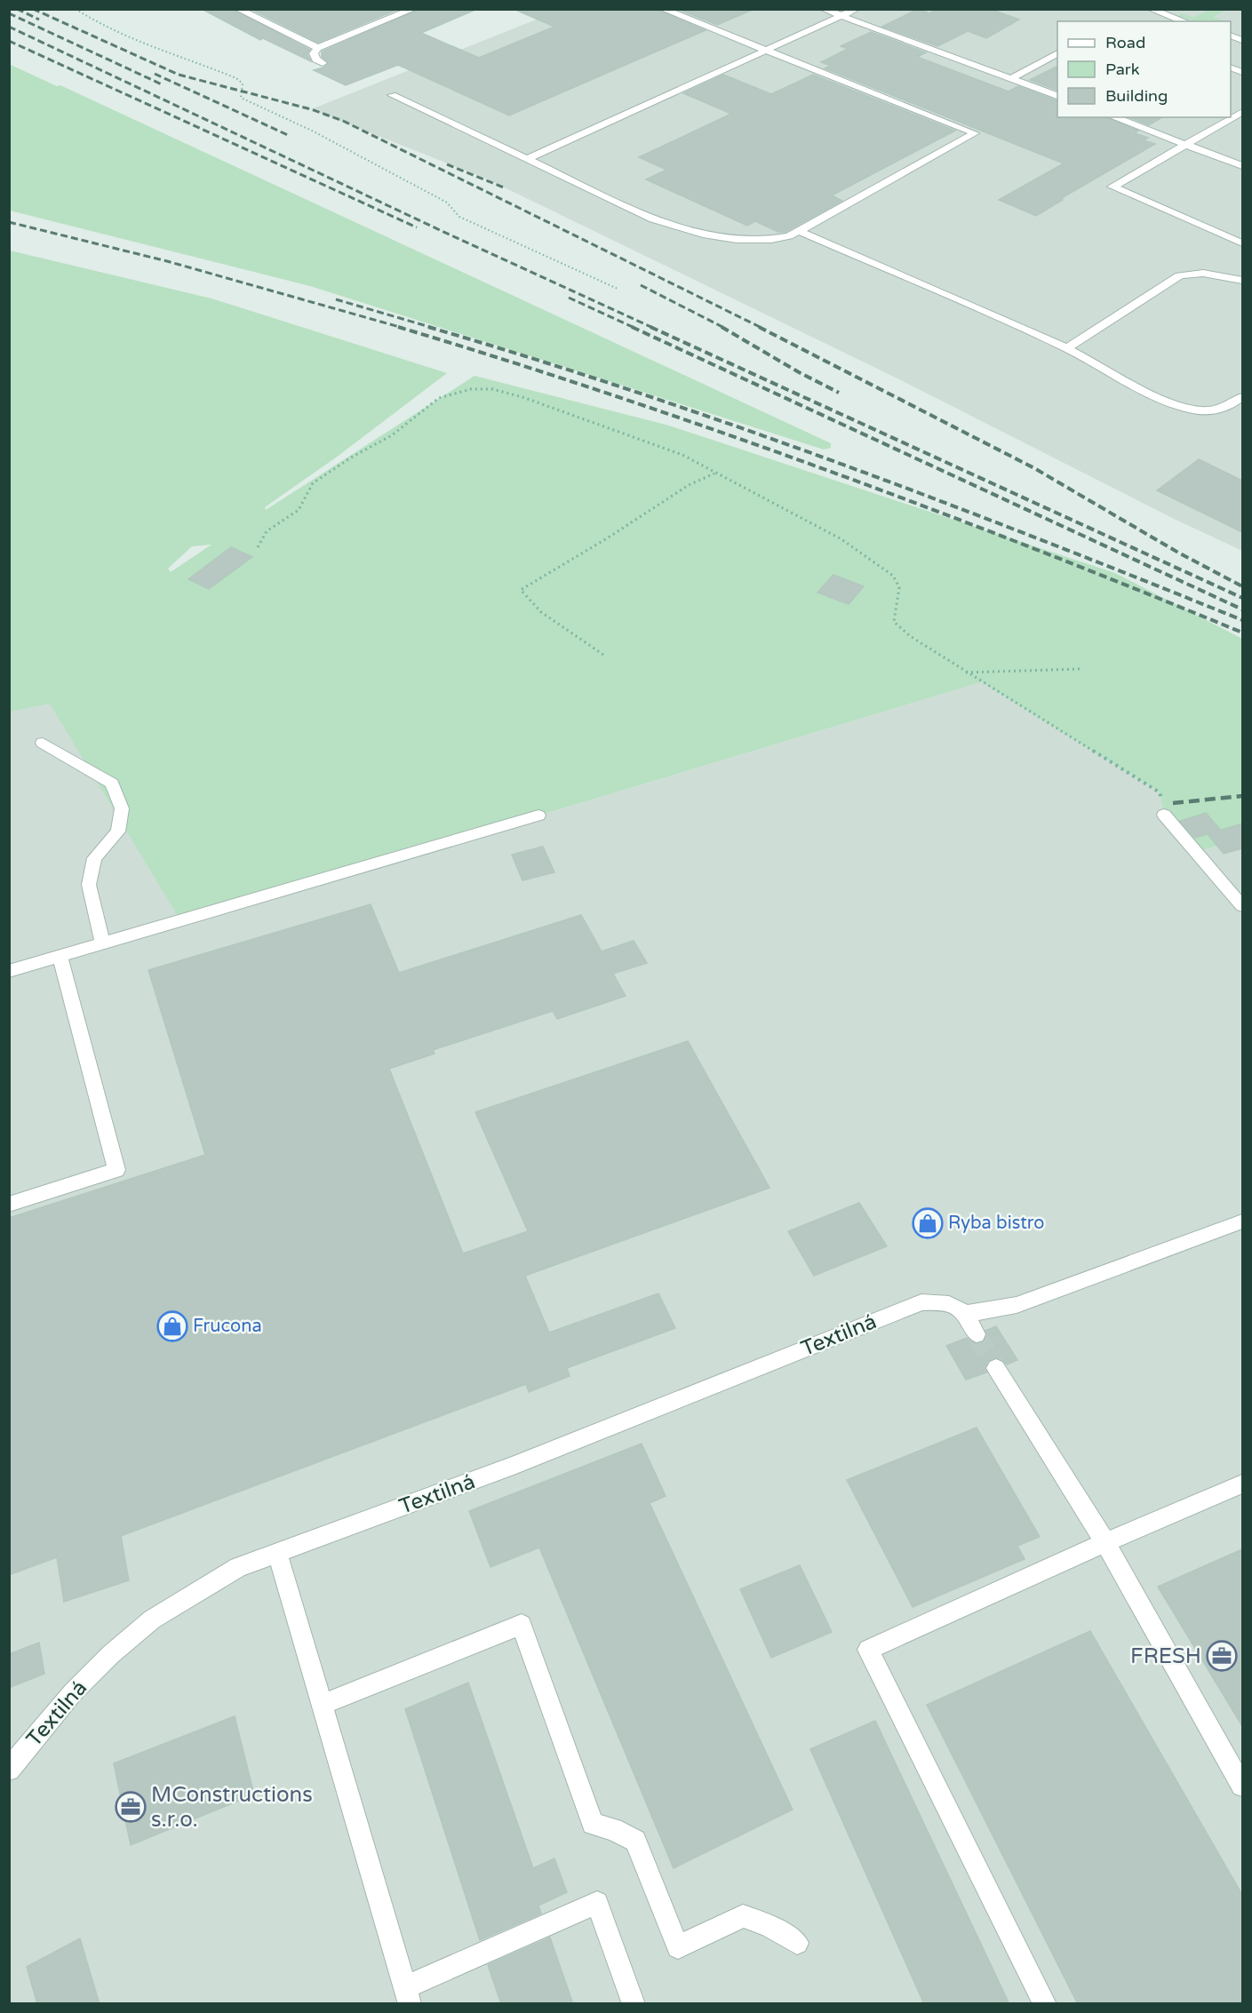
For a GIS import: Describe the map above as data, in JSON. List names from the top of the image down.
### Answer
{
  "streets": {
    "street": ["Textilná"]
  },
  "places": {
    "shop": ["Ryba bistro", "Frucona"],
    "office": ["FRESH", "MConstructions s.r.o."]
  },
  "legend": ["Road", "Park", "Building"]
}
